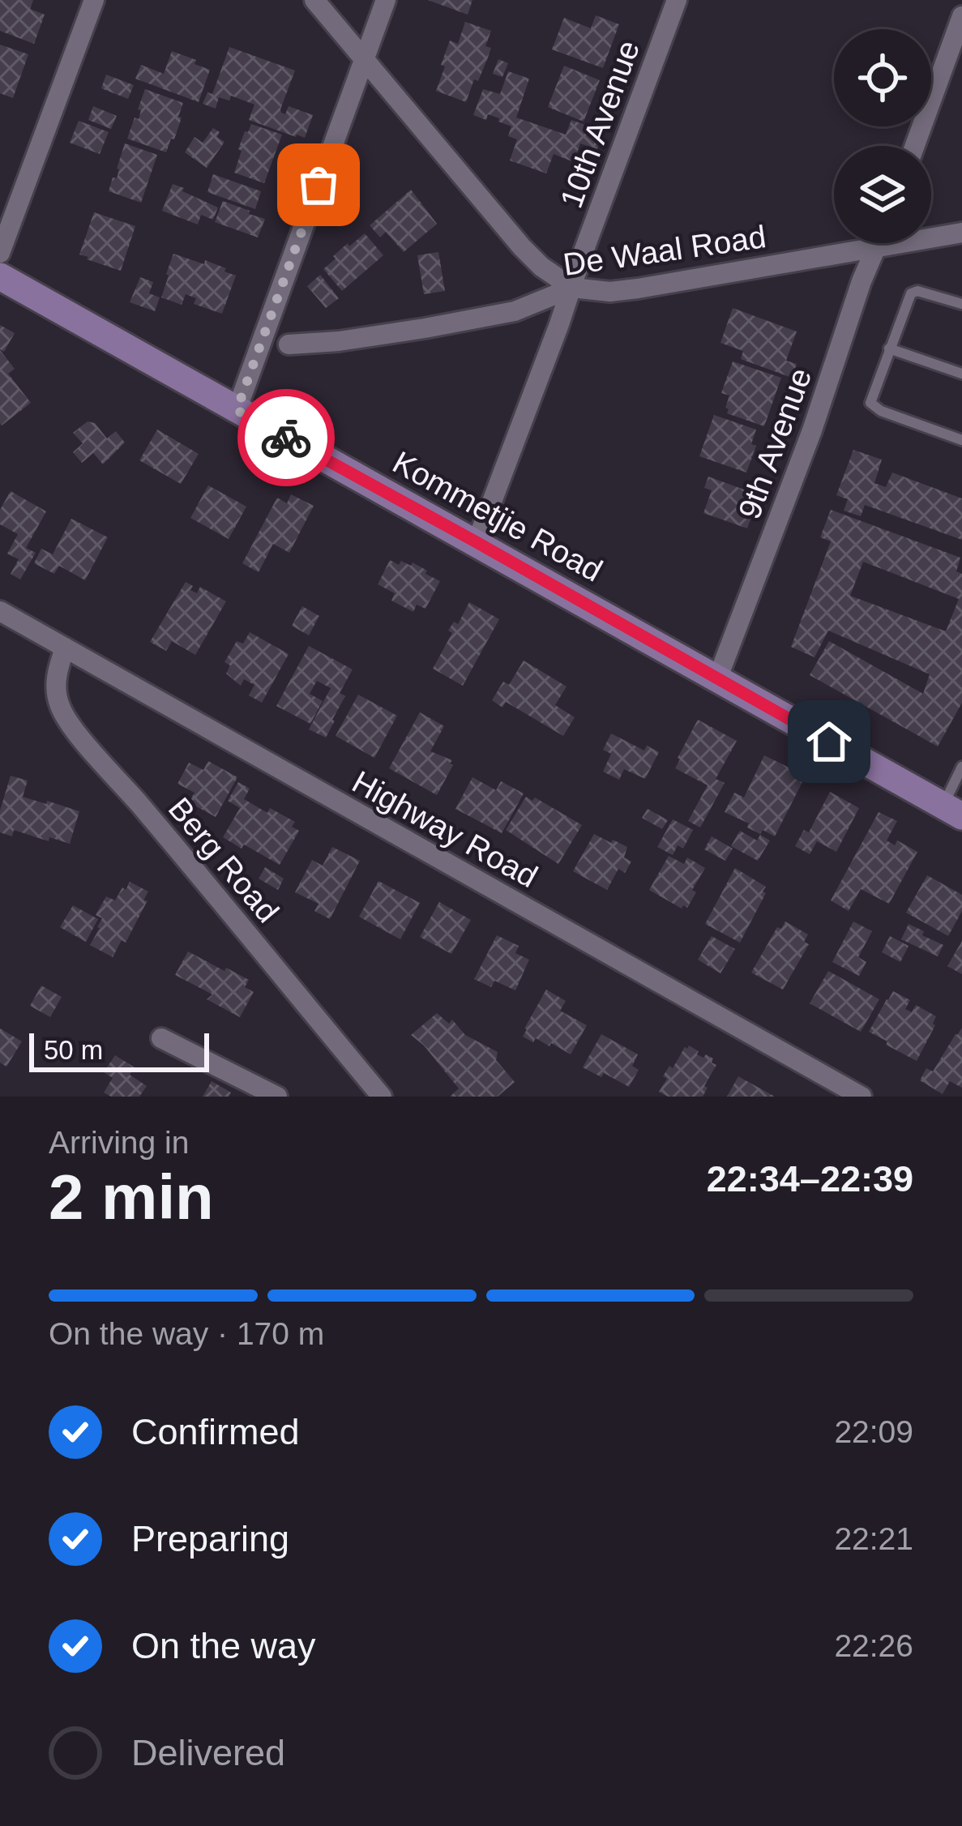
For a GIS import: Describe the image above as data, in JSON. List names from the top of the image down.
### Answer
{
  "streets": {
    "main road": ["Kommetjie Road"],
    "street": [
      "10th Avenue",
      "De Waal Road",
      "9th Avenue",
      "Highway Road",
      "Berg Road"
    ]
  },
  "crossings": [
    ["10th Avenue", "De Waal Road"],
    ["10th Avenue", "Kommetjie Road"],
    ["De Waal Road", "9th Avenue"],
    ["9th Avenue", "Kommetjie Road"],
    ["Highway Road", "Berg Road"]
  ],
  "scale_bar": "50 m",
  "page": {
    "scale": "50 m",
    "heading": ["2 min", "Arriving in", "22:34–22:39"],
    "bar": "On the way · 170 m",
    "list": [
      ["Confirmed", "22:09"],
      ["Preparing", "22:21"],
      ["On the way", "22:26"],
      "Delivered"
    ]
  }
}
